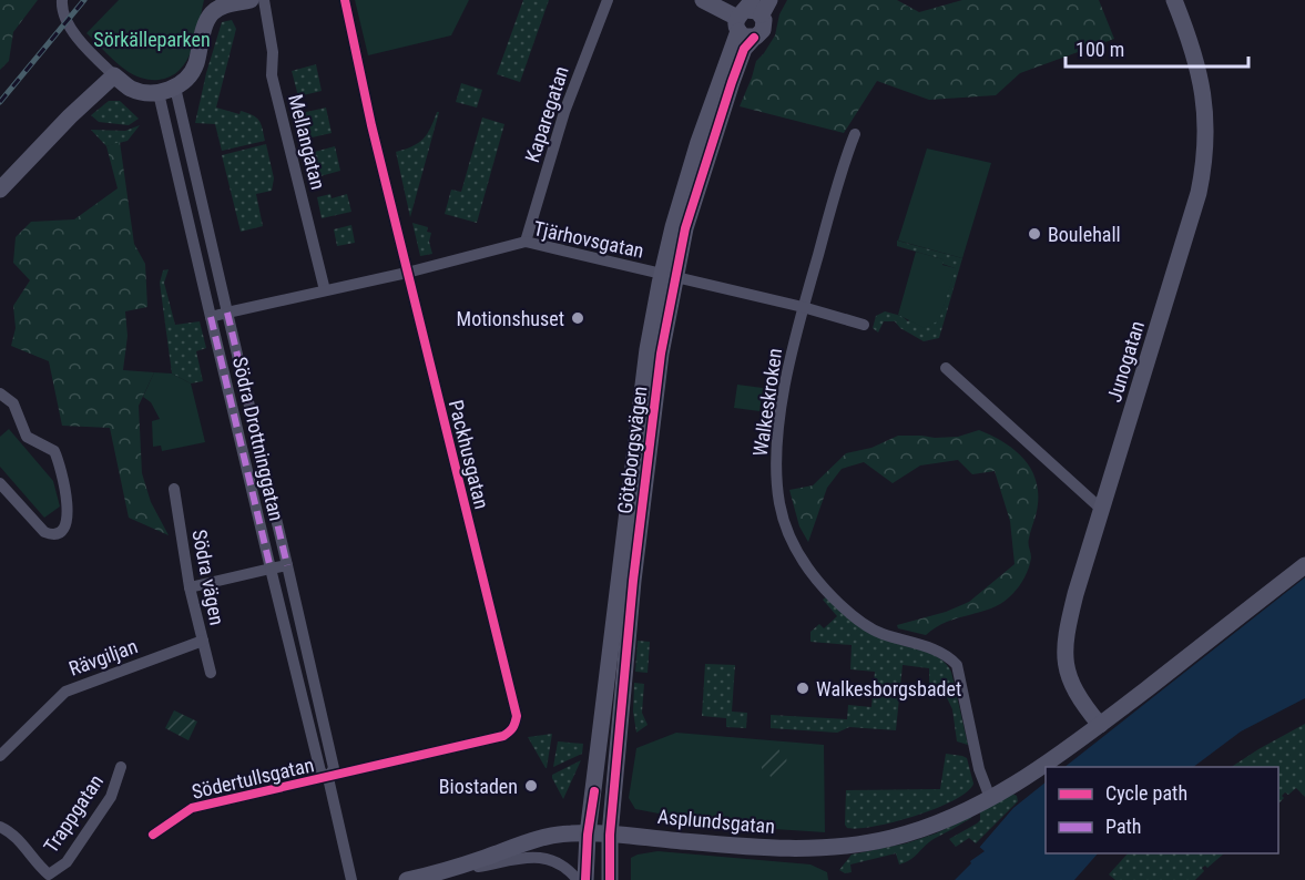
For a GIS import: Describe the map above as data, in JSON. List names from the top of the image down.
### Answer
{
  "streets": {
    "street": [
      "Kaparegatan",
      "Mellangatan",
      "Tjärhovsgatan",
      "Junogatan",
      "Walkeskroken",
      "Södra Drottninggatan",
      "Göteborgsvägen",
      "Packhusgatan",
      "Södra vägen",
      "Rävgiljan",
      "Södertullsgatan",
      "Trappgatan",
      "Asplundsgatan"
    ]
  },
  "crossings": [
    ["Kaparegatan", "Tjärhovsgatan"],
    ["Mellangatan", "Tjärhovsgatan"],
    ["Tjärhovsgatan", "Walkeskroken"],
    ["Tjärhovsgatan", "Södra Drottninggatan"],
    ["Tjärhovsgatan", "Göteborgsvägen"],
    ["Tjärhovsgatan", "Packhusgatan"],
    ["Junogatan", "Asplundsgatan"],
    ["Walkeskroken", "Asplundsgatan"],
    ["Södra Drottninggatan", "Packhusgatan"],
    ["Södra Drottninggatan", "Södertullsgatan"],
    ["Göteborgsvägen", "Asplundsgatan"],
    ["Packhusgatan", "Södertullsgatan"],
    ["Södra vägen", "Rävgiljan"]
  ],
  "parks": ["Sörkälleparken"],
  "places": [
    "Boulehall",
    "Motionshuset",
    "Walkesborgsbadet",
    "Biostaden"
  ],
  "legend": ["Cycle path", "Path"],
  "scale_bar": "100 m"
}
